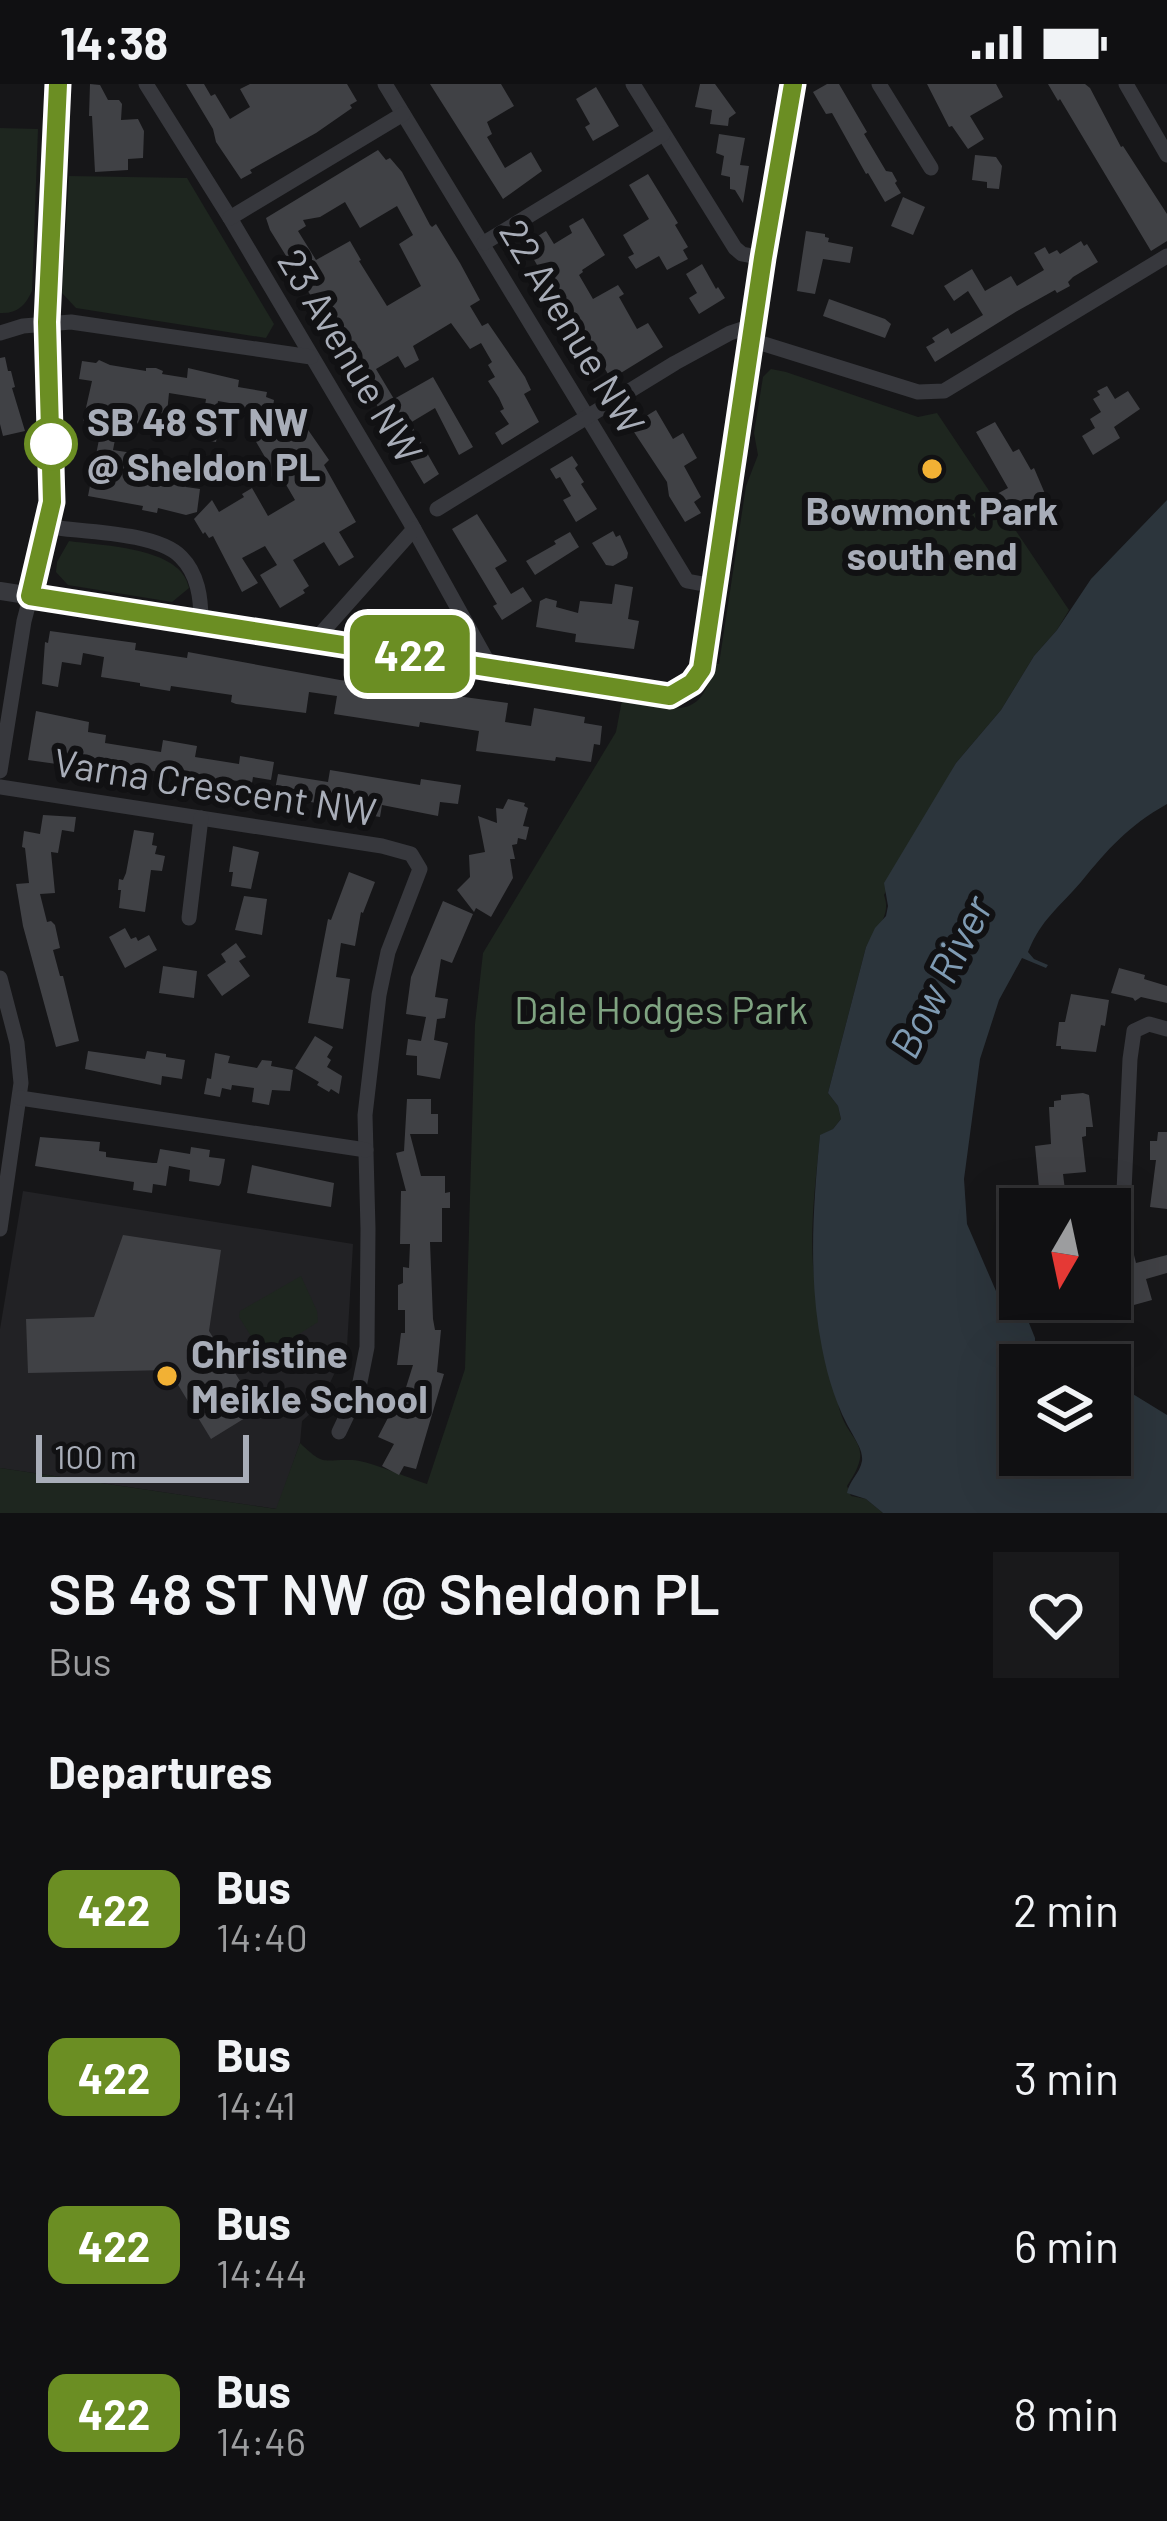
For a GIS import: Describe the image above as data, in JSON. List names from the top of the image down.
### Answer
{
  "streets": {
    "street": ["22 Avenue NW", "23 Avenue NW", "Varna Crescent NW"]
  },
  "water": ["Bow River"],
  "parks": ["Dale Hodges Park"],
  "places": ["SB 48 ST NW @ Sheldon PL", "Bowmont Park south end", "Christine Meikle School"],
  "lines": ["bus line 422"],
  "scale_bar": "100 m",
  "north": "bottom",
  "page": {
    "status": "14:38",
    "on_map": "422",
    "scale": "100 m",
    "heading": [
      ["SB 48 ST NW @ Sheldon PL", "Bus"],
      "Departures"
    ],
    "list": [
      {
        "mark": "422",
        "name": "Bus",
        "note": "14:40",
        "value": "2 min"
      },
      {
        "mark": "422",
        "name": "Bus",
        "note": "14:41",
        "value": "3 min"
      },
      {
        "mark": "422",
        "name": "Bus",
        "note": "14:44",
        "value": "6 min"
      },
      {
        "mark": "422",
        "name": "Bus",
        "note": "14:46",
        "value": "8 min"
      }
    ]
  }
}
